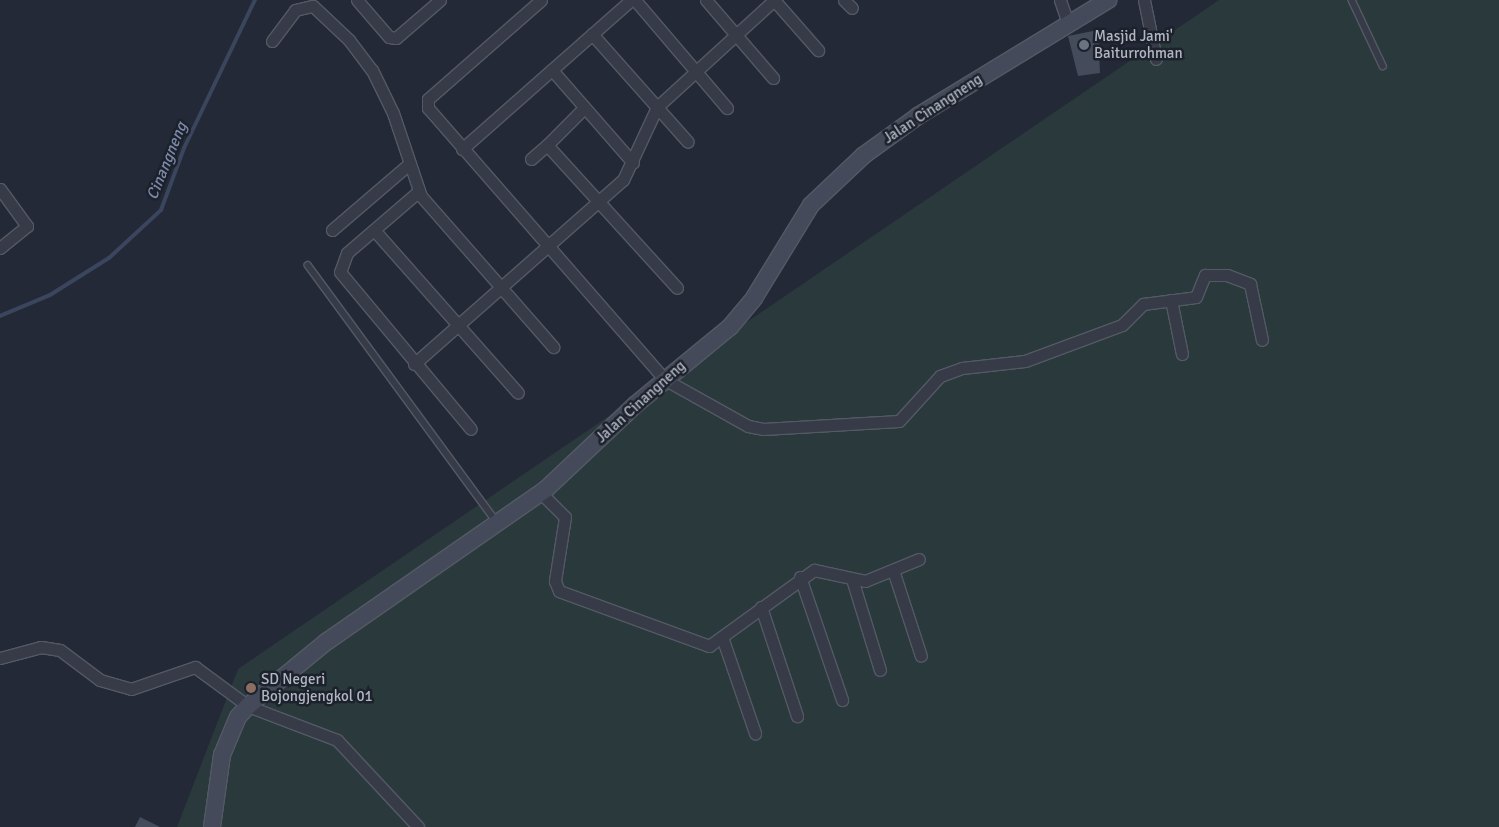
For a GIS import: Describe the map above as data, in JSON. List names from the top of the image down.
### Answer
{
  "streets": {
    "street": ["Jalan Cinangneng"]
  },
  "water": ["Cinangneng"],
  "places": ["Masjid Jami' Baiturrohman", "SD Negeri Bojongjengkol 01"]
}
